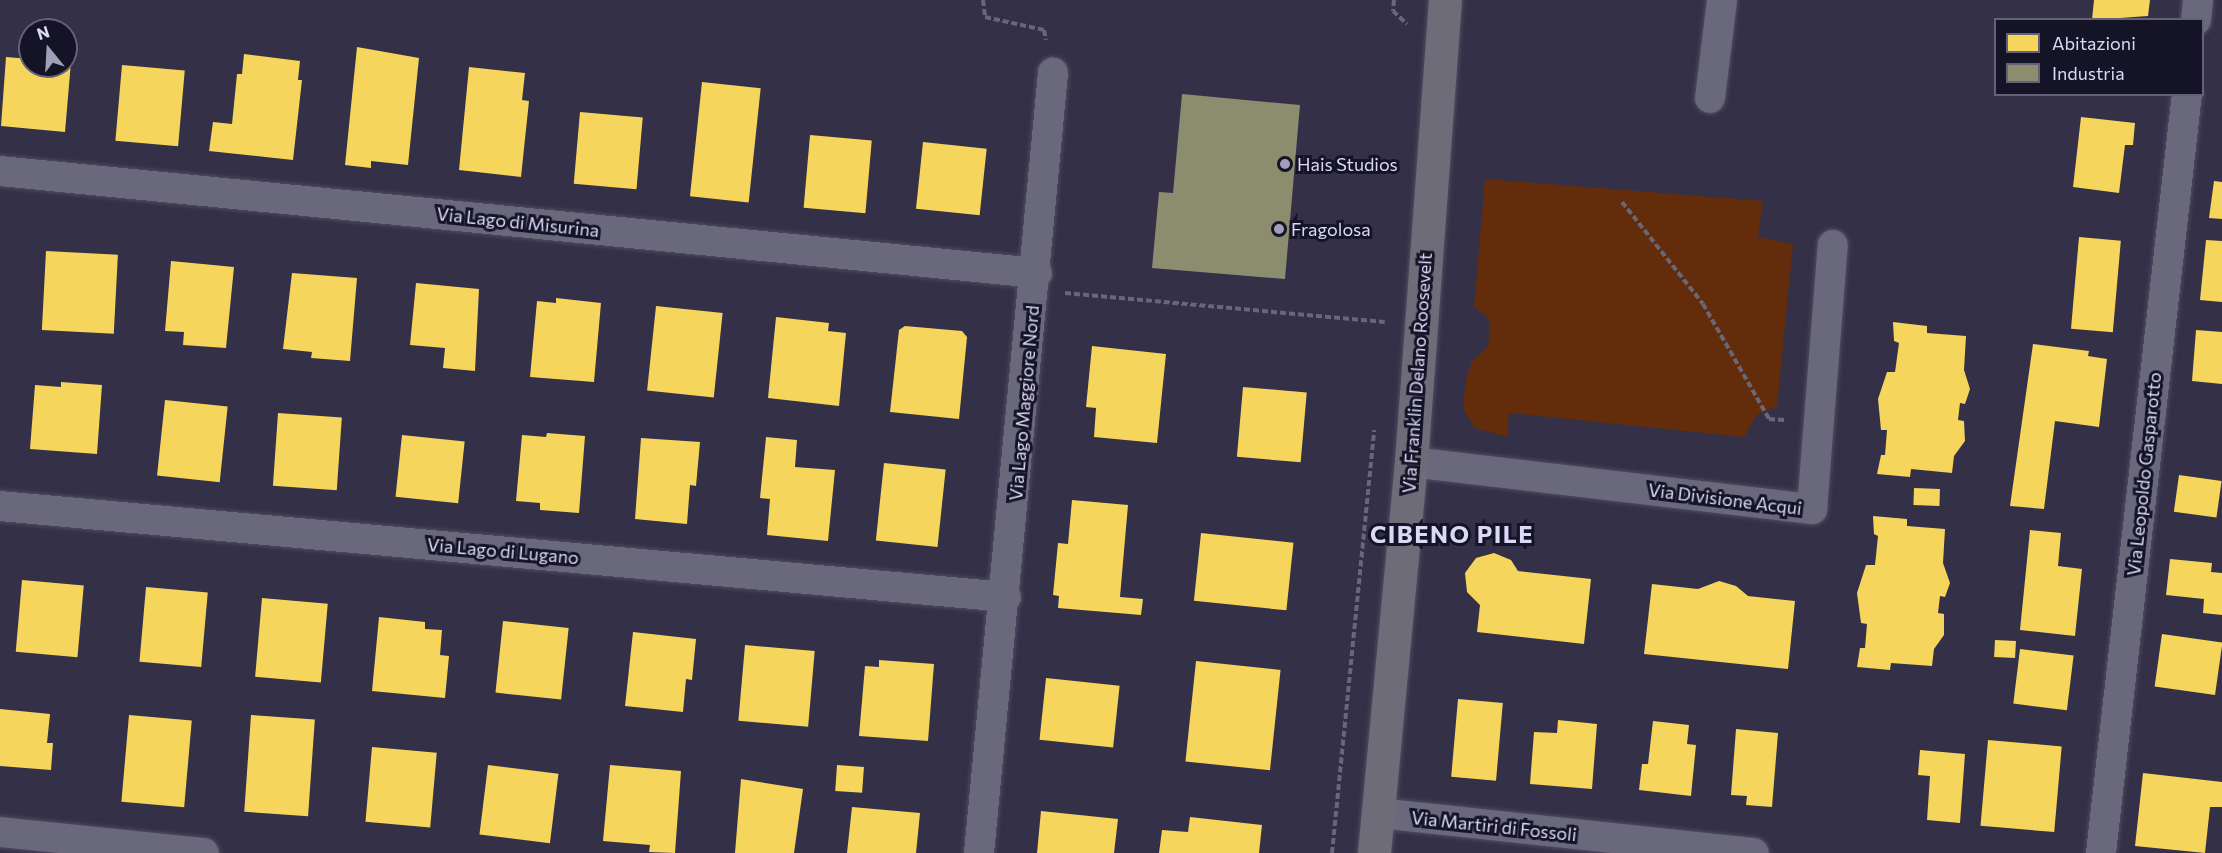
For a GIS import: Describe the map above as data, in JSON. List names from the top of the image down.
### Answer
{
  "streets": {
    "main road": ["Via Franklin Delano Roosevelt"],
    "street": [
      "Via Lago di Misurina",
      "Via Lago Maggiore Nord",
      "Via Leopoldo Gasparotto",
      "Via Divisione Acqui",
      "Via Lago di Lugano",
      "Via Martiri di Fossoli"
    ]
  },
  "crossings": [
    ["Via Lago di Misurina", "Via Lago Maggiore Nord"],
    ["Via Franklin Delano Roosevelt", "Via Divisione Acqui"],
    ["Via Franklin Delano Roosevelt", "Via Martiri di Fossoli"],
    ["Via Lago Maggiore Nord", "Via Lago di Lugano"]
  ],
  "districts": ["CIBENO PILE"],
  "places": ["Hais Studios", "Fragolosa"],
  "legend": ["Abitazioni", "Industria"],
  "north": "top"
}
